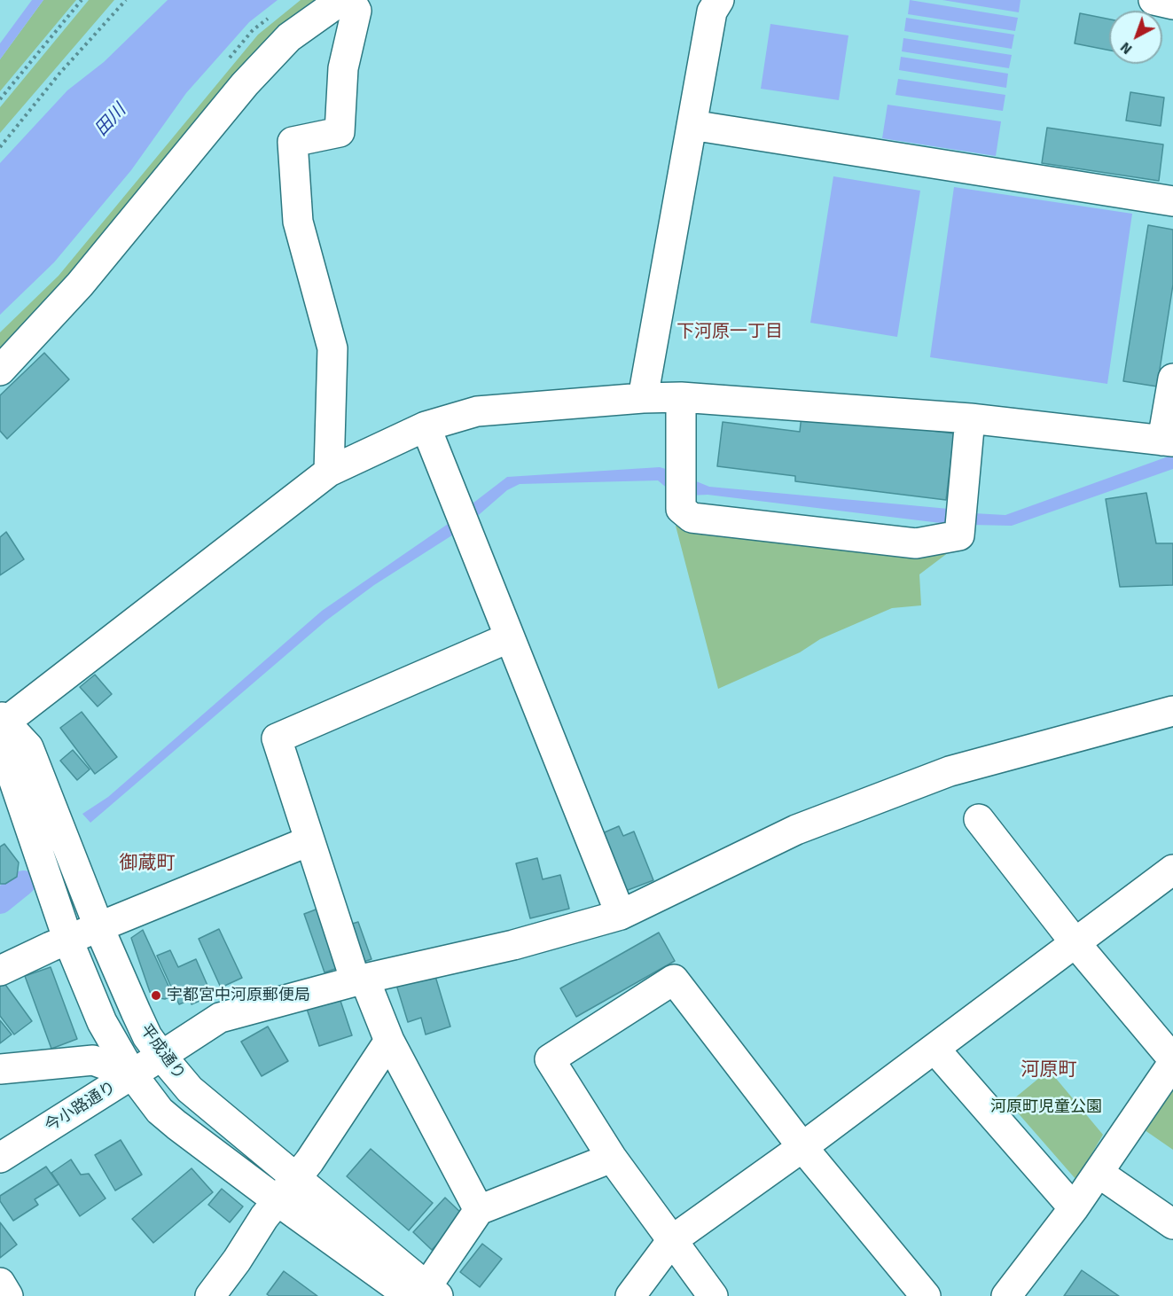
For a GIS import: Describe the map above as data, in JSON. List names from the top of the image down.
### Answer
{
  "streets": {
    "street": ["平成通り", "今小路通り"]
  },
  "crossings": [
    ["平成通り", "今小路通り"]
  ],
  "districts": ["下河原一丁目", "御蔵町", "河原町"],
  "water": ["田川"],
  "parks": ["河原町児童公園"],
  "places": ["宇都宮中河原郵便局"],
  "north": "bottom left"
}
